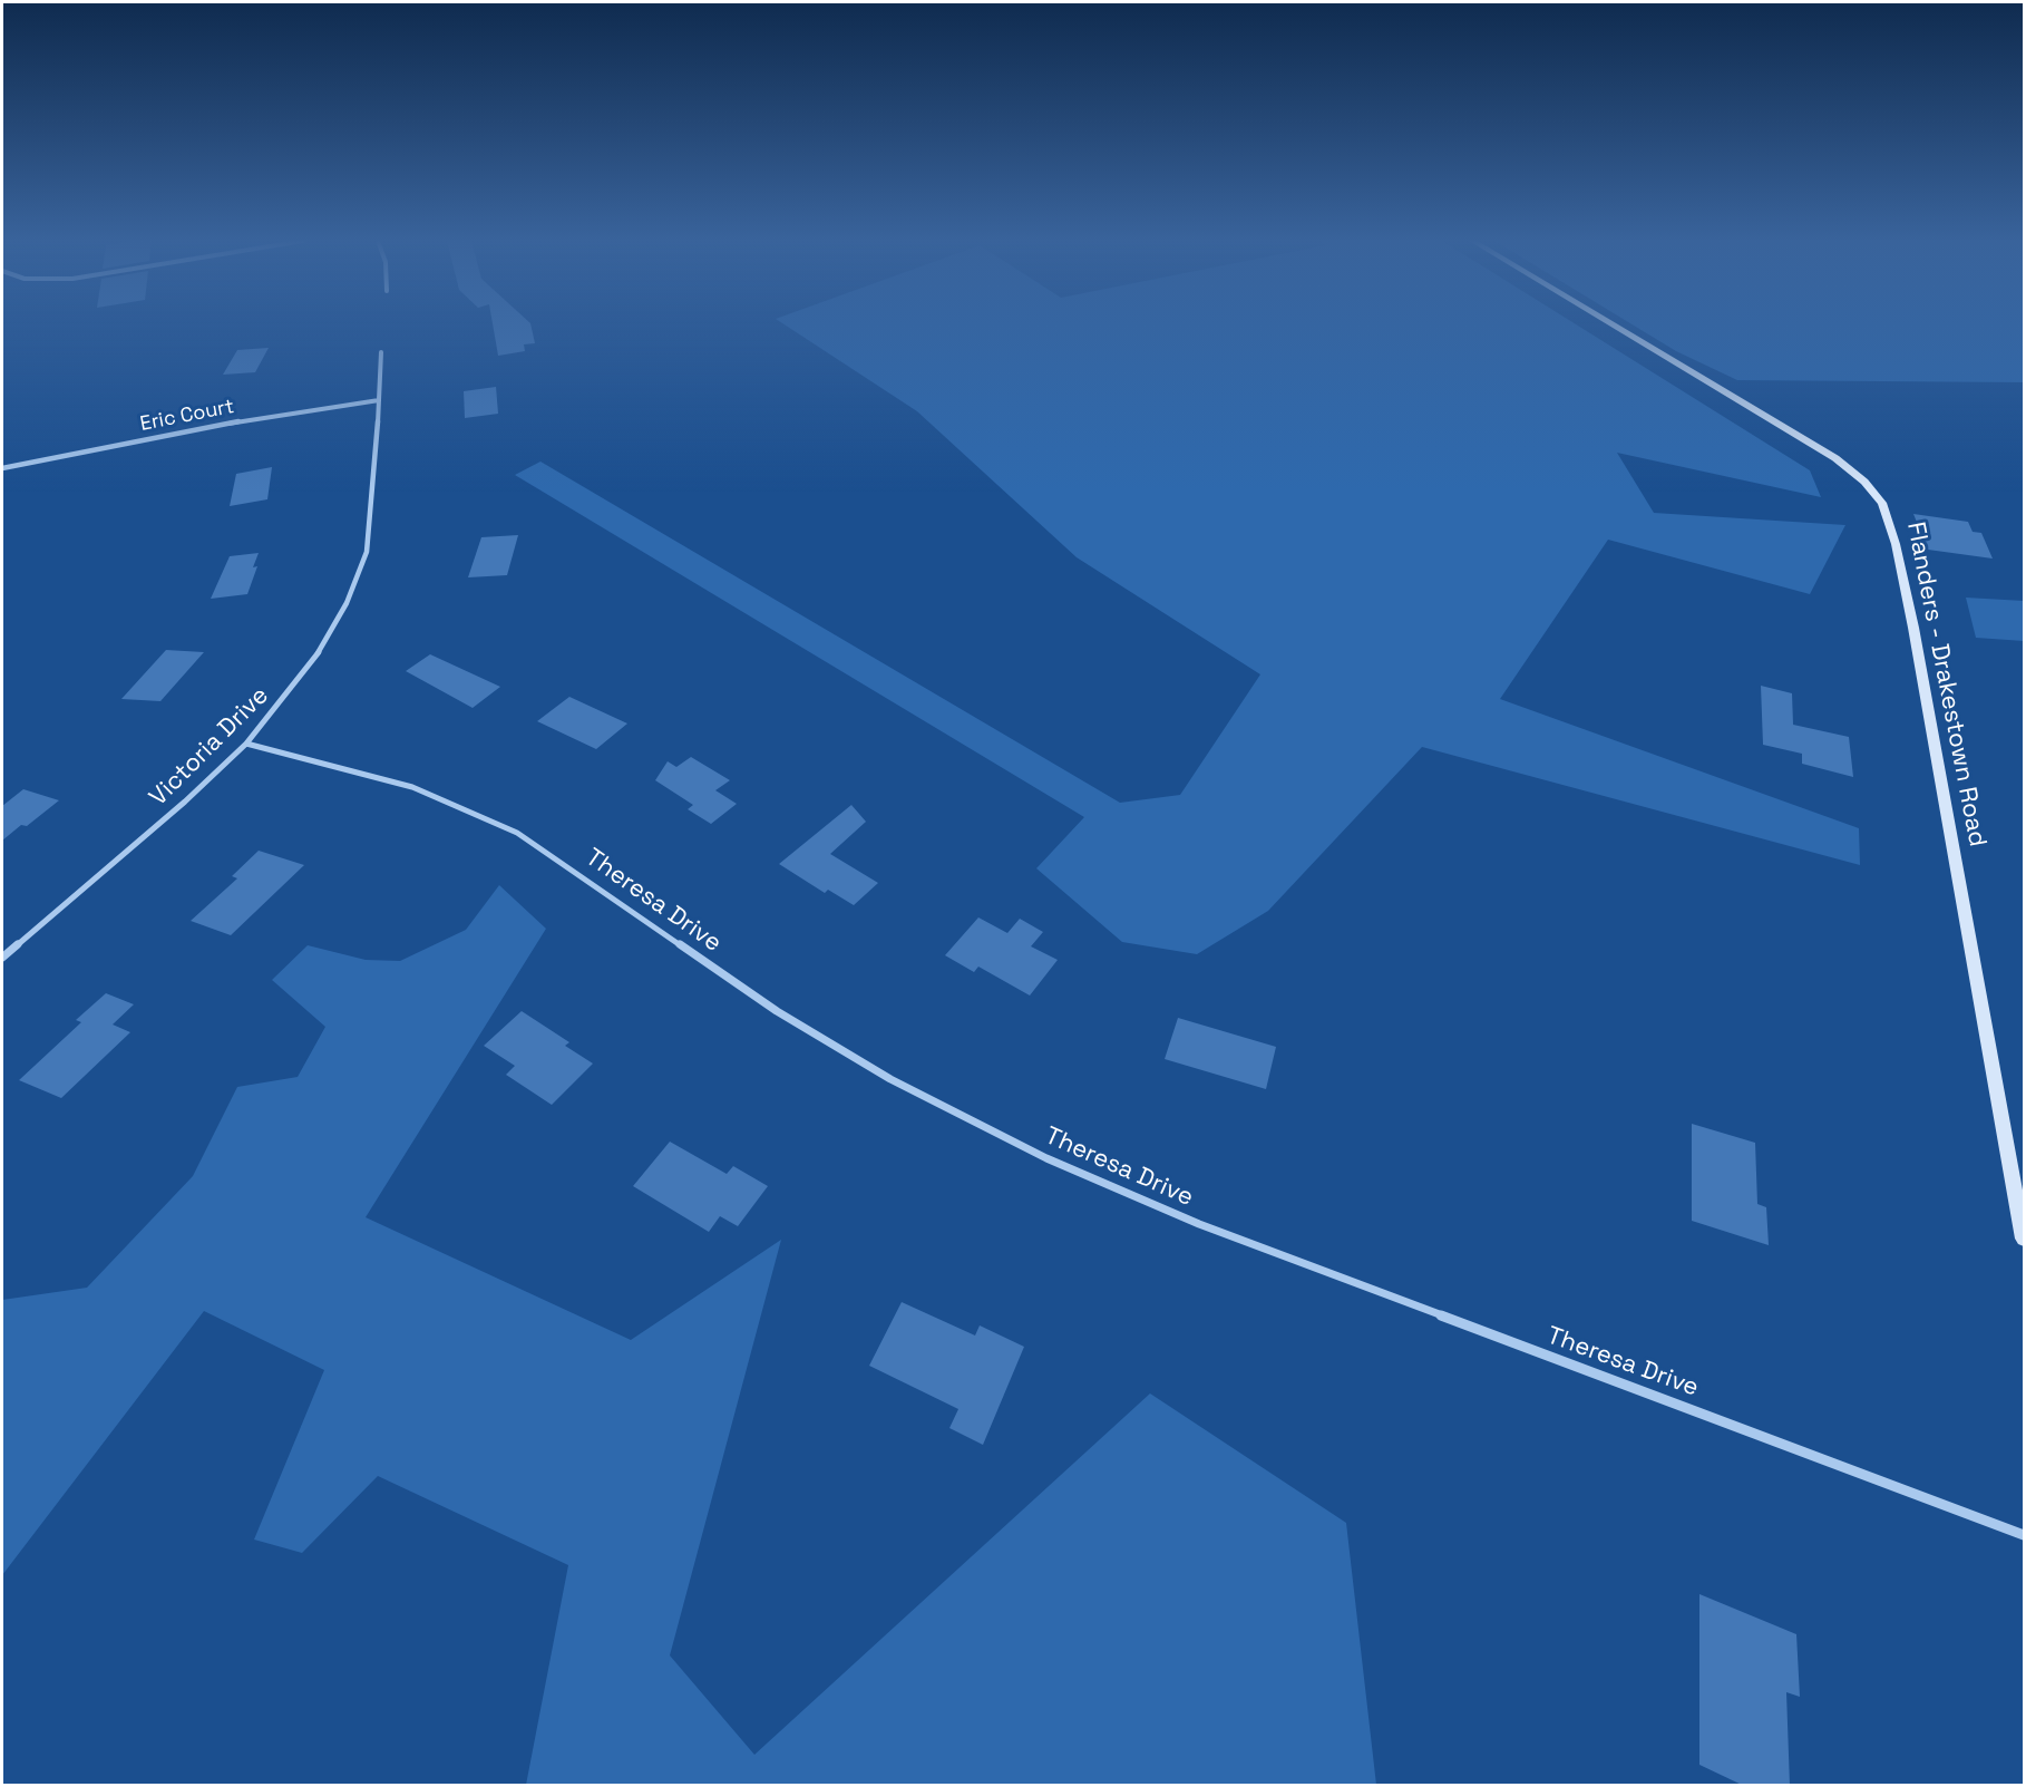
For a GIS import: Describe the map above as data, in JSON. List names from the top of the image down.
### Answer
{
  "streets": {
    "street": [
      "Eric Court",
      "Flanders - Drakestown Road",
      "Victoria Drive",
      "Theresa Drive"
    ]
  },
  "crossings": [
    ["Eric Court", "Victoria Drive"],
    ["Victoria Drive", "Theresa Drive"]
  ]
}
